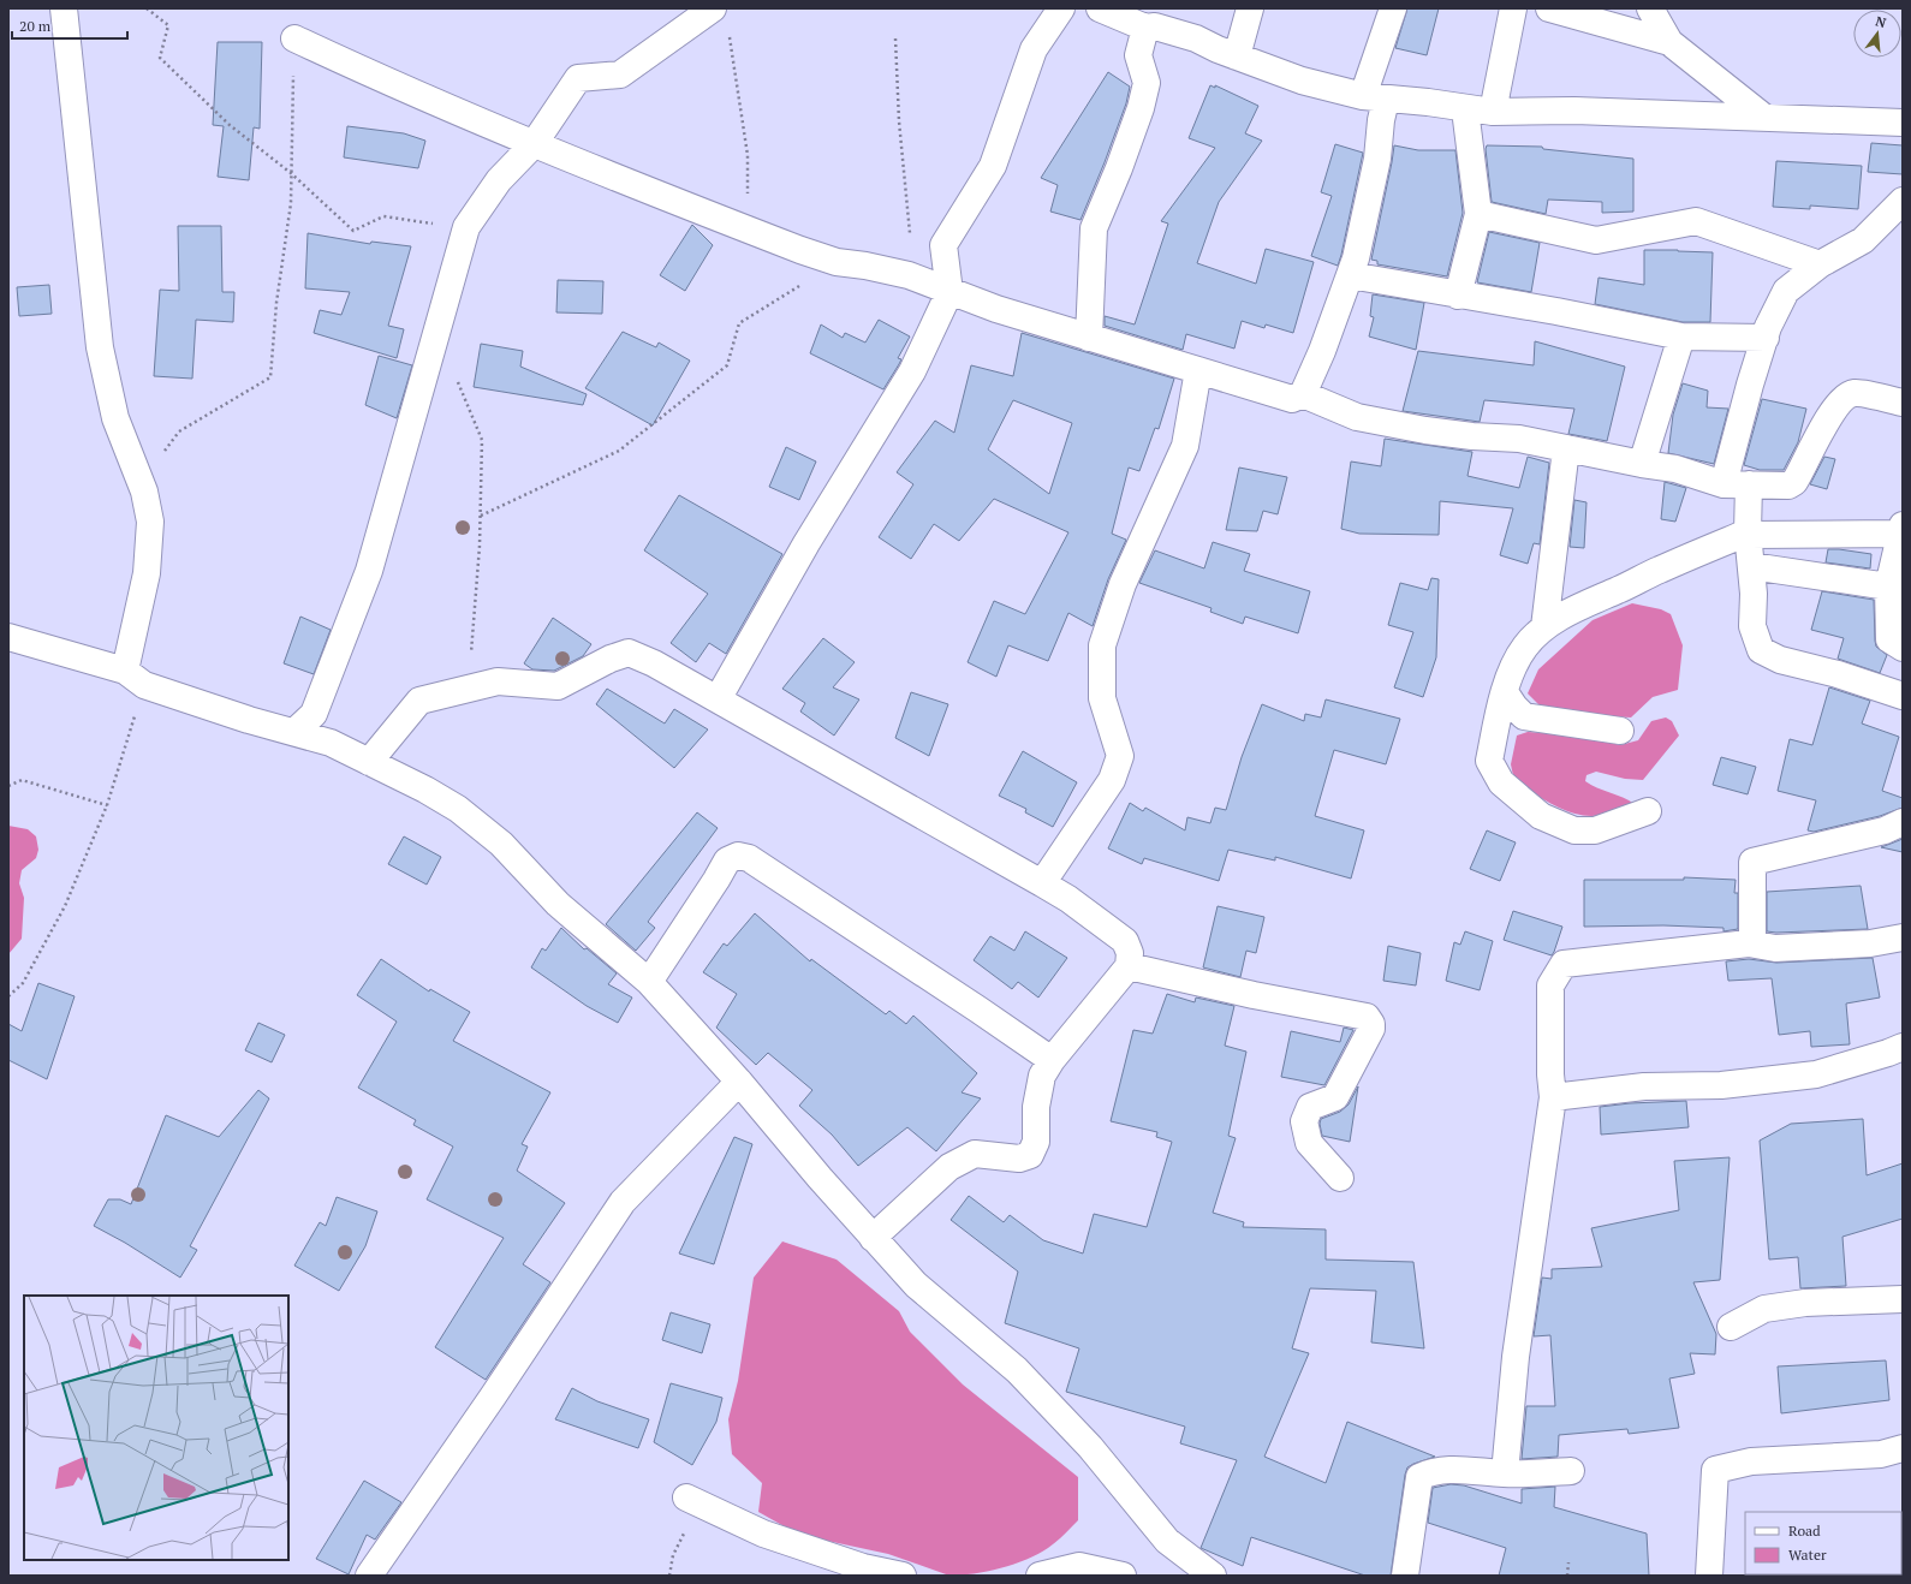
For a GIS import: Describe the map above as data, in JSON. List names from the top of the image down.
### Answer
{
  "legend": ["Road", "Water"],
  "scale_bar": "20 m",
  "north": "top"
}
